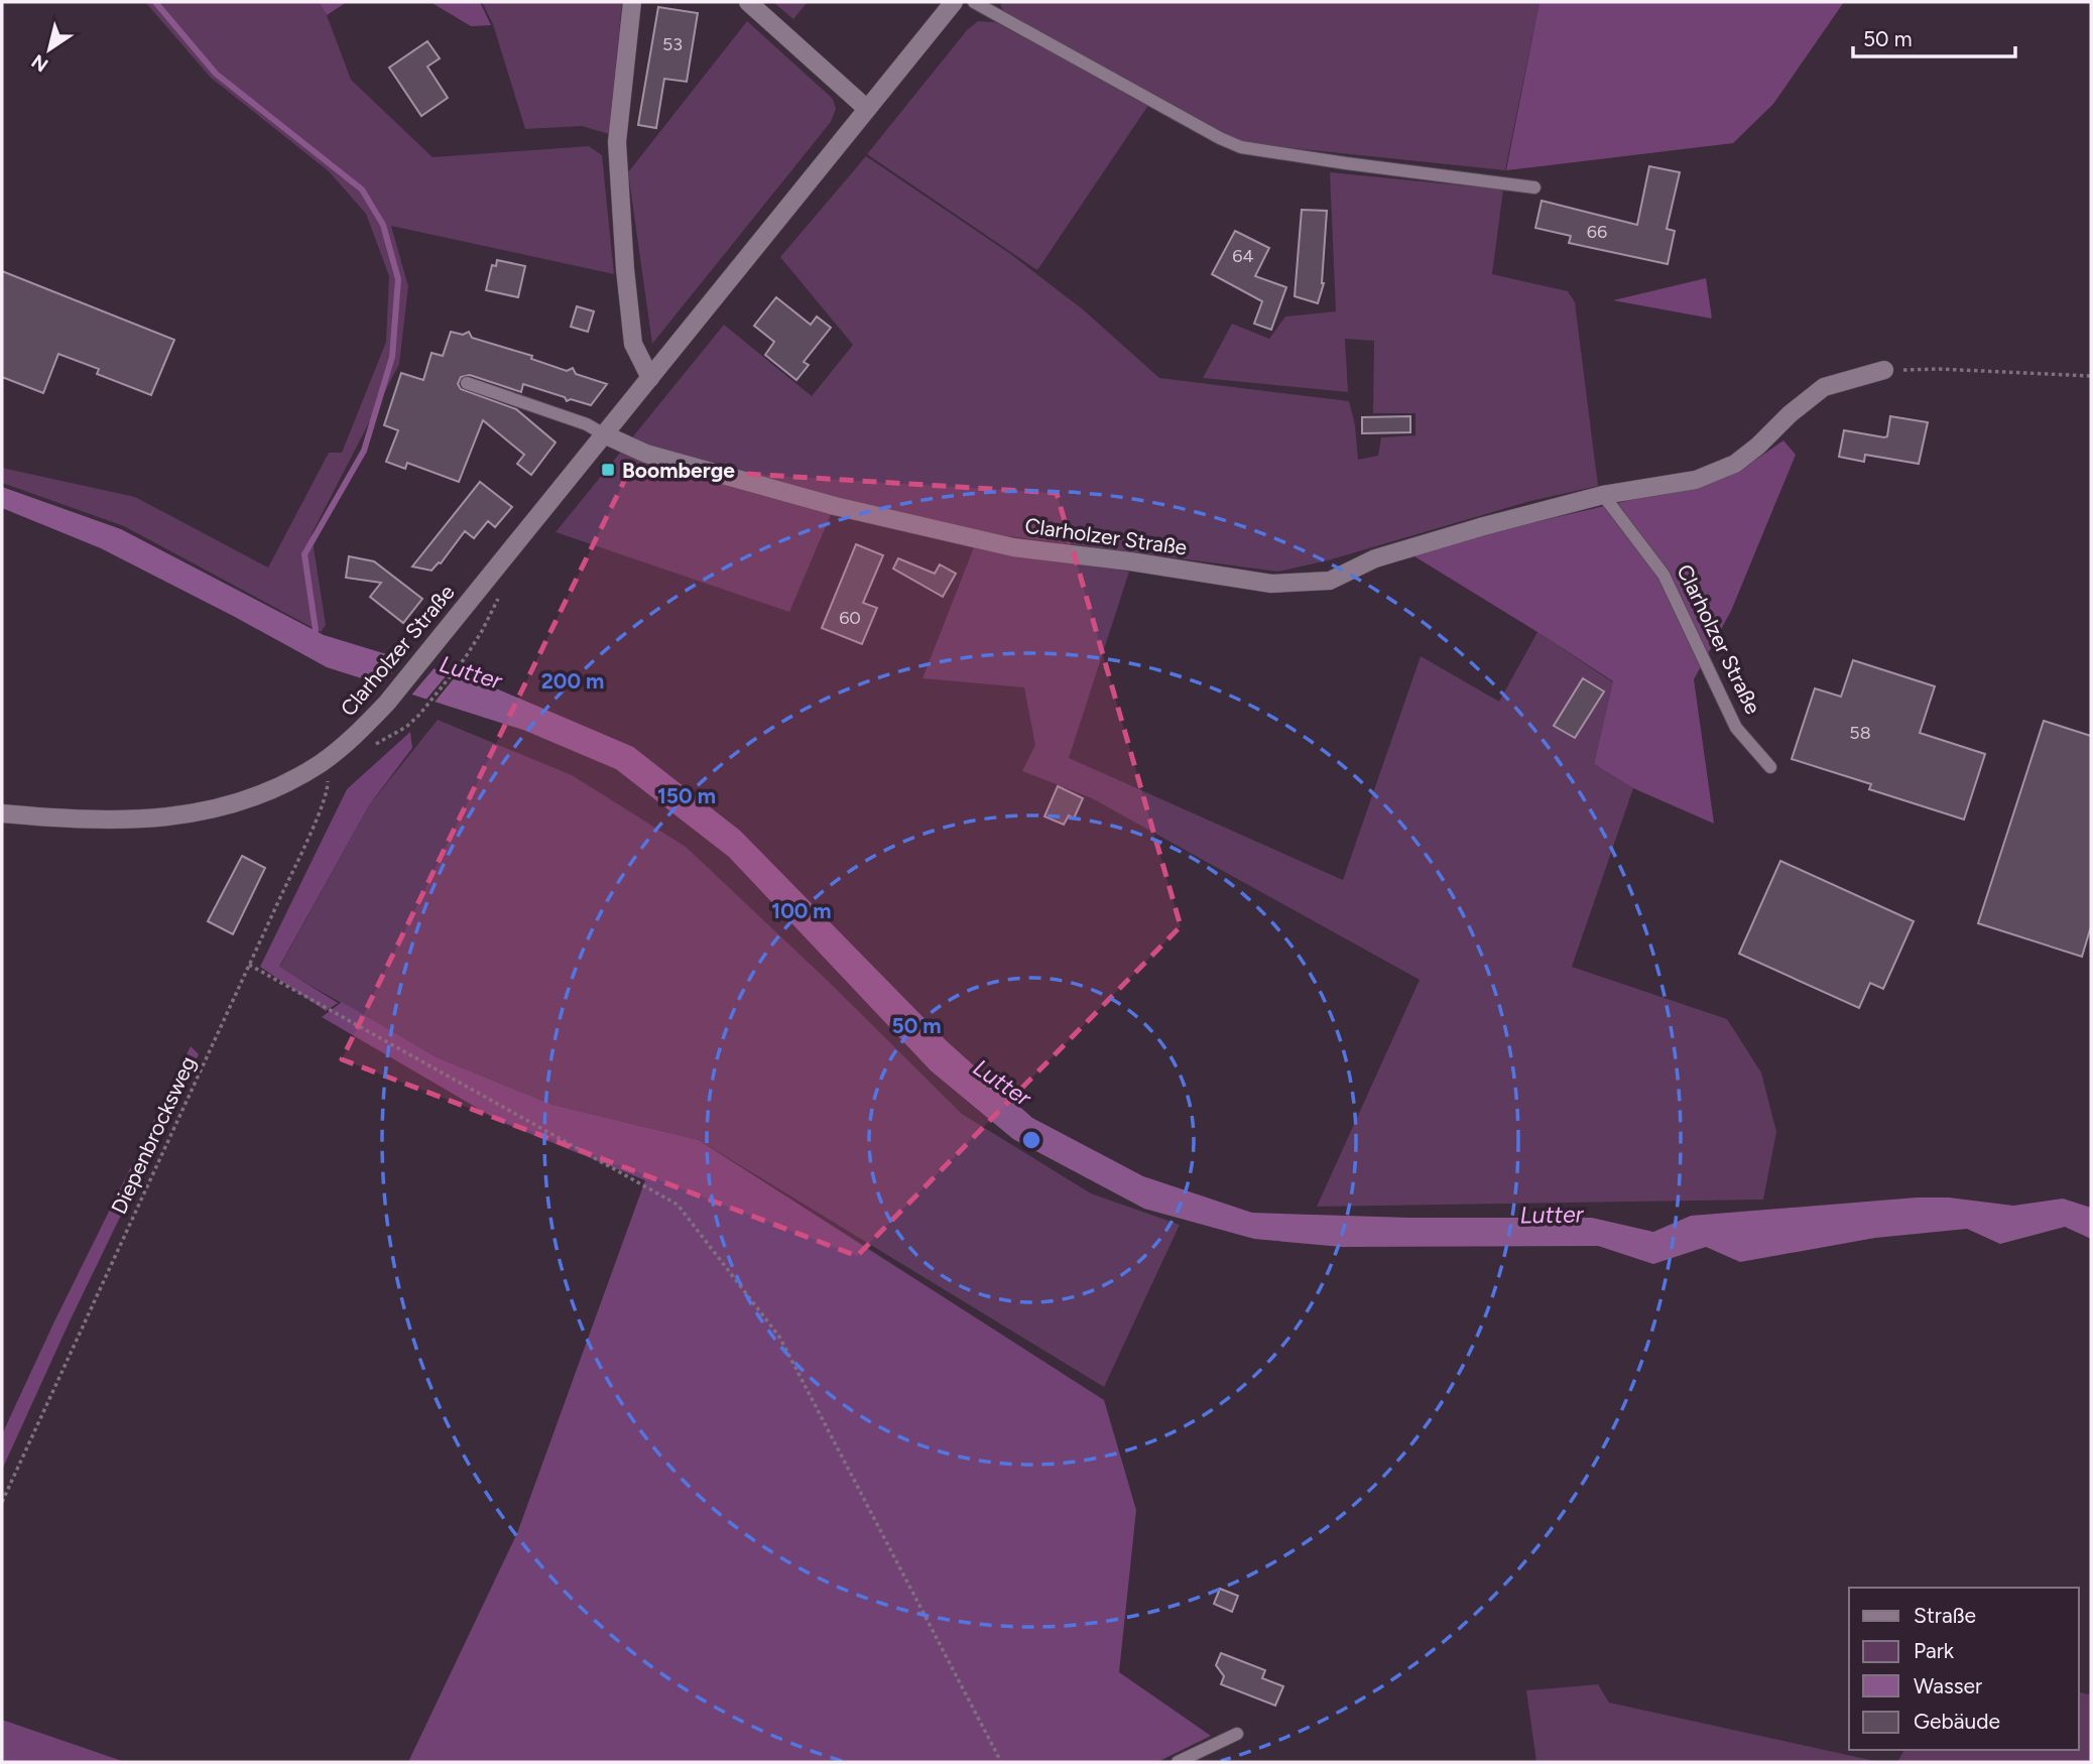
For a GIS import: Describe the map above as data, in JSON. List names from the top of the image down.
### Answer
{
  "streets": {
    "street": ["Clarholzer Straße"],
    "path": ["Diepenbrocksweg"]
  },
  "water": ["Lutter"],
  "places": {
    "transit": ["Boomberge"]
  },
  "house_numbers": [
    "53",
    "66",
    "64",
    "60",
    "58"
  ],
  "legend": [
    "Straße",
    "Park",
    "Wasser",
    "Gebäude"
  ],
  "scale_bar": "50 m",
  "north": "bottom left",
  "rings": [
    "200 m",
    "150 m",
    "100 m",
    "50 m"
  ]
}
